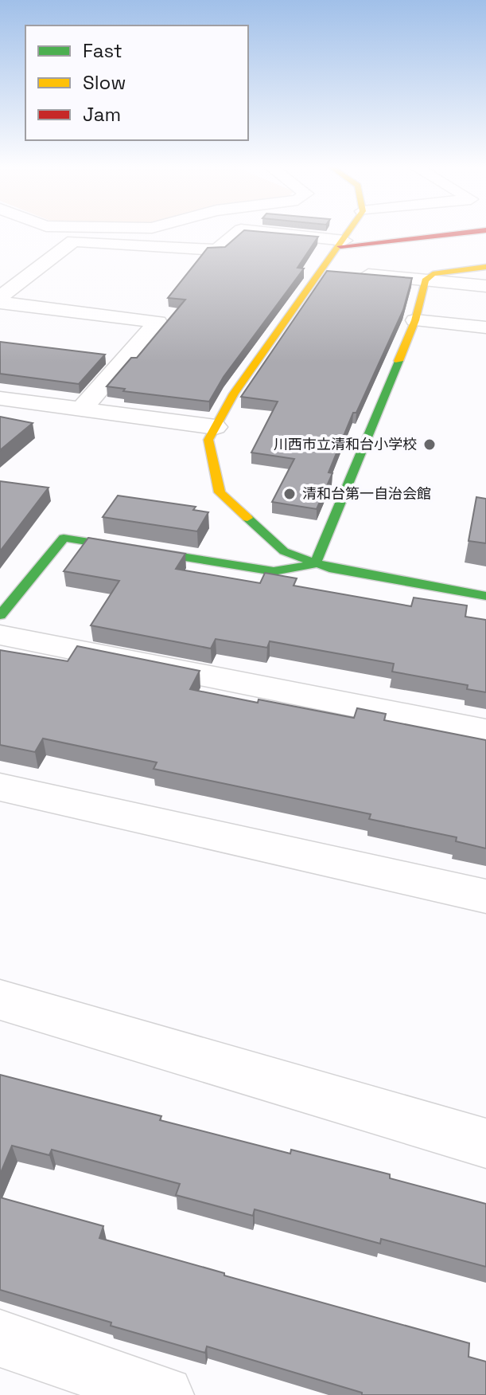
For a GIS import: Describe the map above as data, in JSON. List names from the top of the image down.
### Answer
{
  "places": ["川西市立清和台小学校", "清和台第一自治会館"],
  "legend": ["Fast", "Slow", "Jam"]
}
